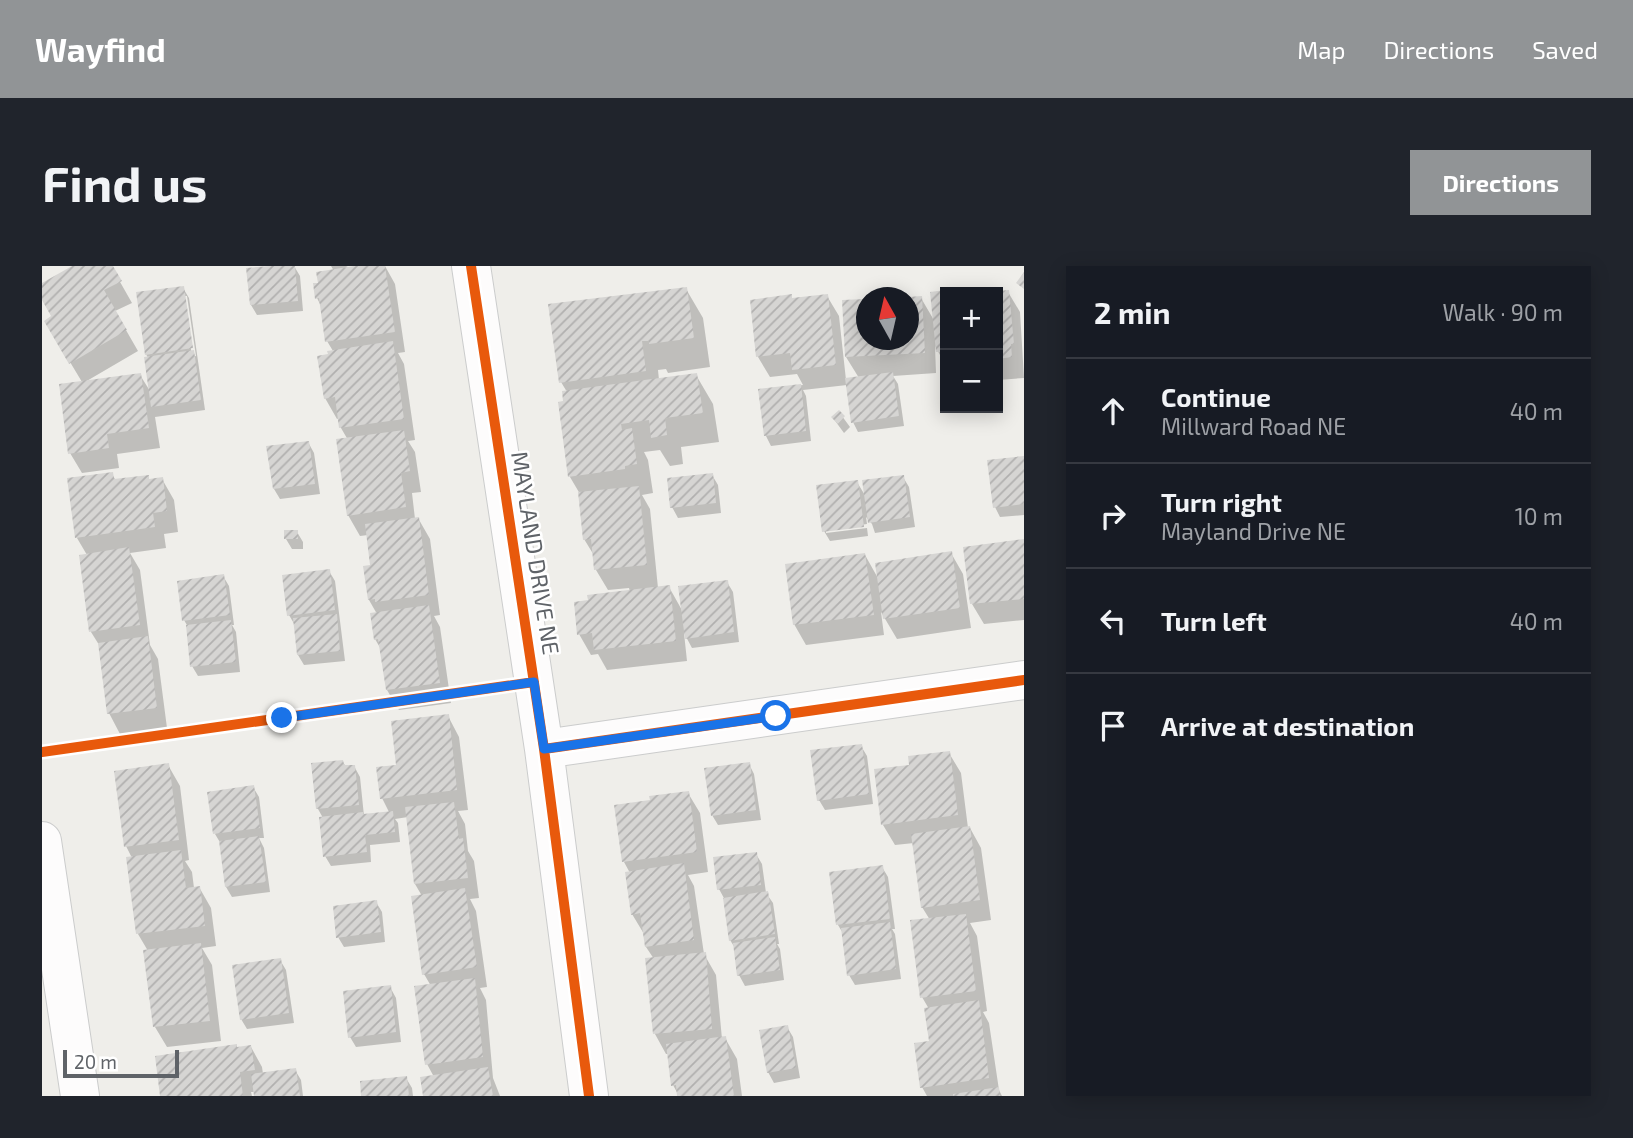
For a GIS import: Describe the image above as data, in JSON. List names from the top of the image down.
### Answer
{
  "streets": {
    "street": ["MAYLAND DRIVE NE"]
  },
  "scale_bar": "20 m",
  "north": "top",
  "page": {
    "header": "Wayfind",
    "nav": ["Map", "Directions", "Saved"],
    "buttons": "Directions",
    "title": "Find us",
    "heading": ["2 min", "Walk · 90 m"],
    "map_buttons": ["+", "−"],
    "list": [
      ["Continue", "Millward Road NE", "40 m"],
      ["Turn right", "Mayland Drive NE", "10 m"],
      ["Turn left", "40 m"],
      "Arrive at destination"
    ],
    "scale": "20 m"
  }
}
